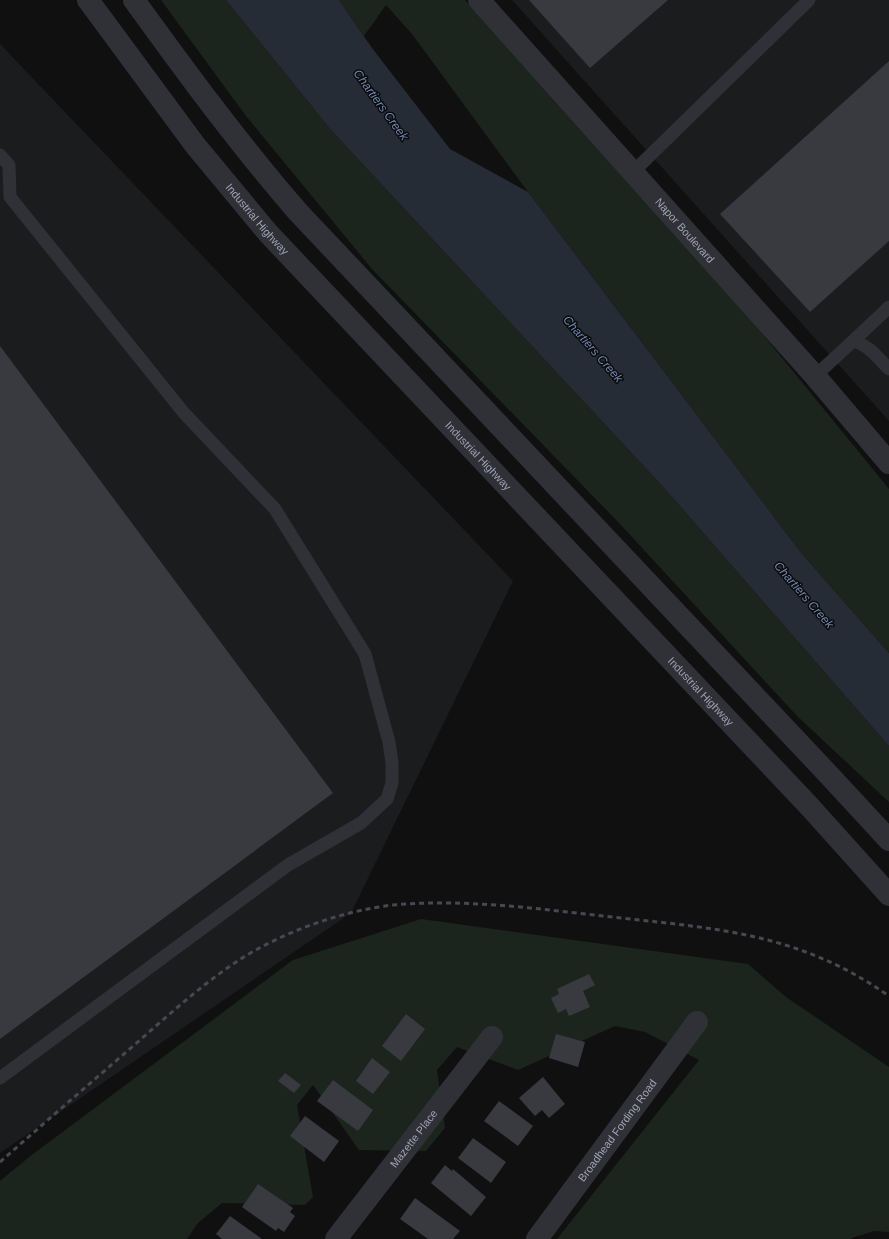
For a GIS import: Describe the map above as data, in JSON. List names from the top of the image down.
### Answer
{
  "streets": {
    "street": [
      "Industrial Highway",
      "Napor Boulevard",
      "Broadhead Fording Road",
      "Mazette Place"
    ]
  },
  "water": ["Chartiers Creek"]
}
